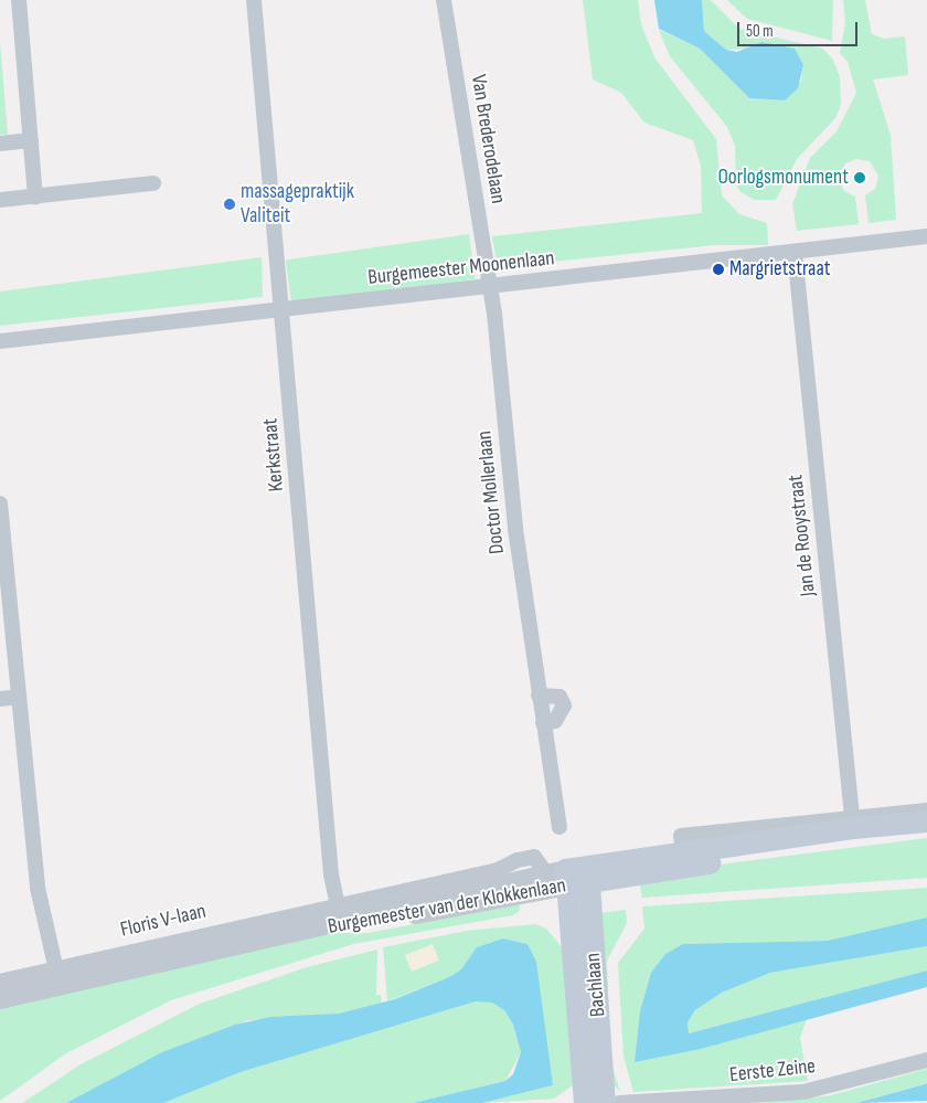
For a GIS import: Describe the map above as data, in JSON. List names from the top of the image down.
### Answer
{
  "streets": {
    "main road": ["Burgemeester van der Klokkenlaan", "Bachlaan"],
    "street": [
      "Van Brederodelaan",
      "Burgemeester Moonenlaan",
      "Kerkstraat",
      "Doctor Mollerlaan",
      "Jan de Rooystraat",
      "Floris V-laan",
      "Eerste Zeine"
    ]
  },
  "crossings": [
    ["Van Brederodelaan", "Burgemeester Moonenlaan"],
    ["Van Brederodelaan", "Doctor Mollerlaan"],
    ["Burgemeester Moonenlaan", "Kerkstraat"],
    ["Burgemeester Moonenlaan", "Doctor Mollerlaan"],
    ["Burgemeester Moonenlaan", "Jan de Rooystraat"],
    ["Kerkstraat", "Burgemeester van der Klokkenlaan"],
    ["Kerkstraat", "Floris V-laan"],
    ["Burgemeester van der Klokkenlaan", "Floris V-laan"],
    ["Burgemeester van der Klokkenlaan", "Bachlaan"]
  ],
  "places": ["Oorlogsmonument", "massagepraktijk Valiteit", "Margrietstraat"],
  "scale_bar": "50 m"
}
